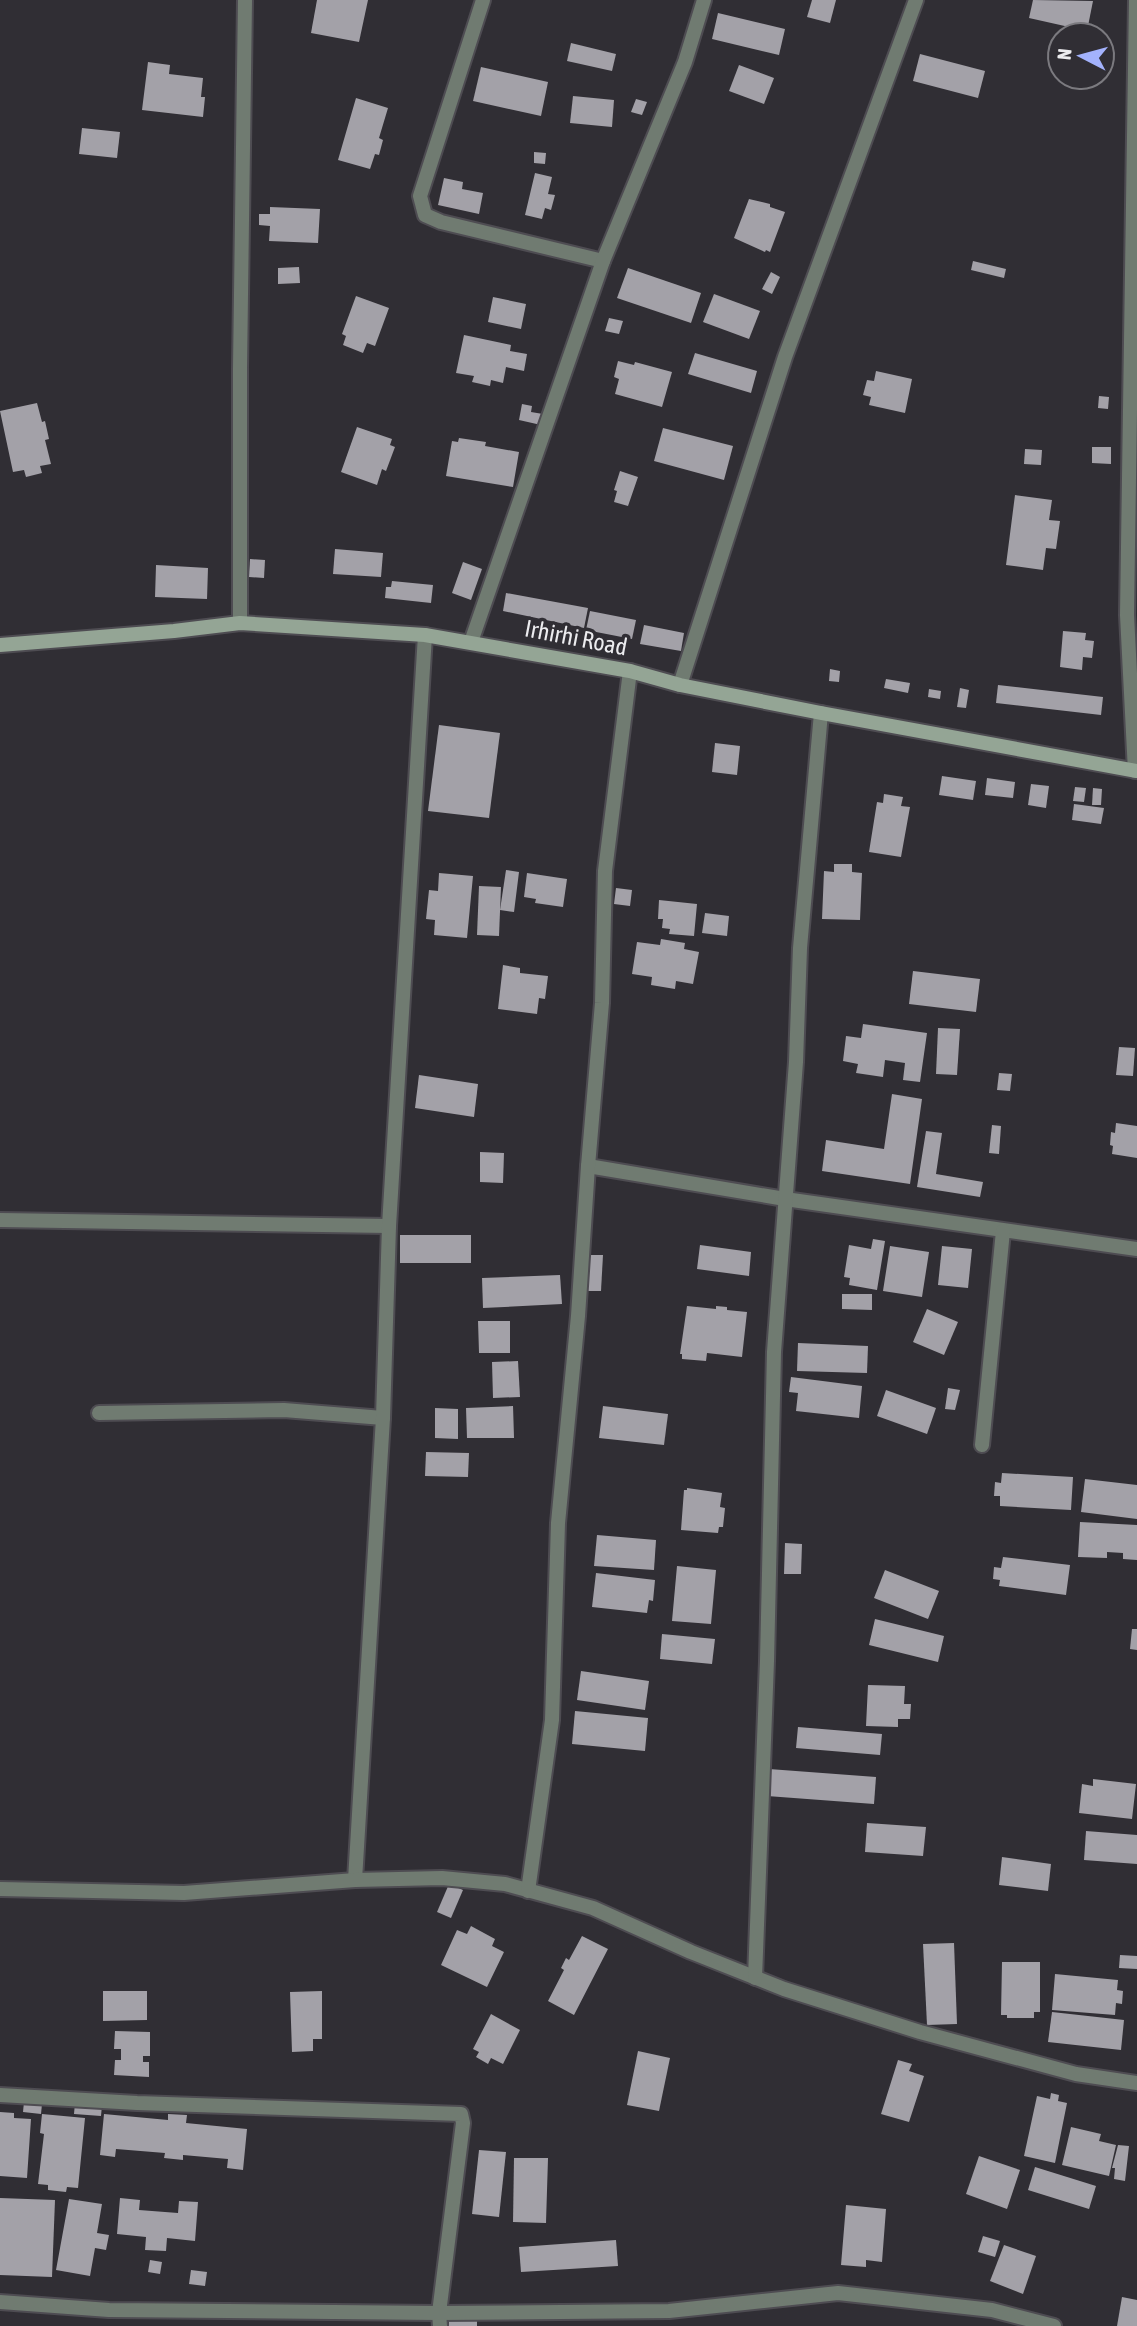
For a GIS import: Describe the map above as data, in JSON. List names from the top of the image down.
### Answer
{
  "streets": {
    "street": ["Irhirhi Road"]
  },
  "north": "left"
}
